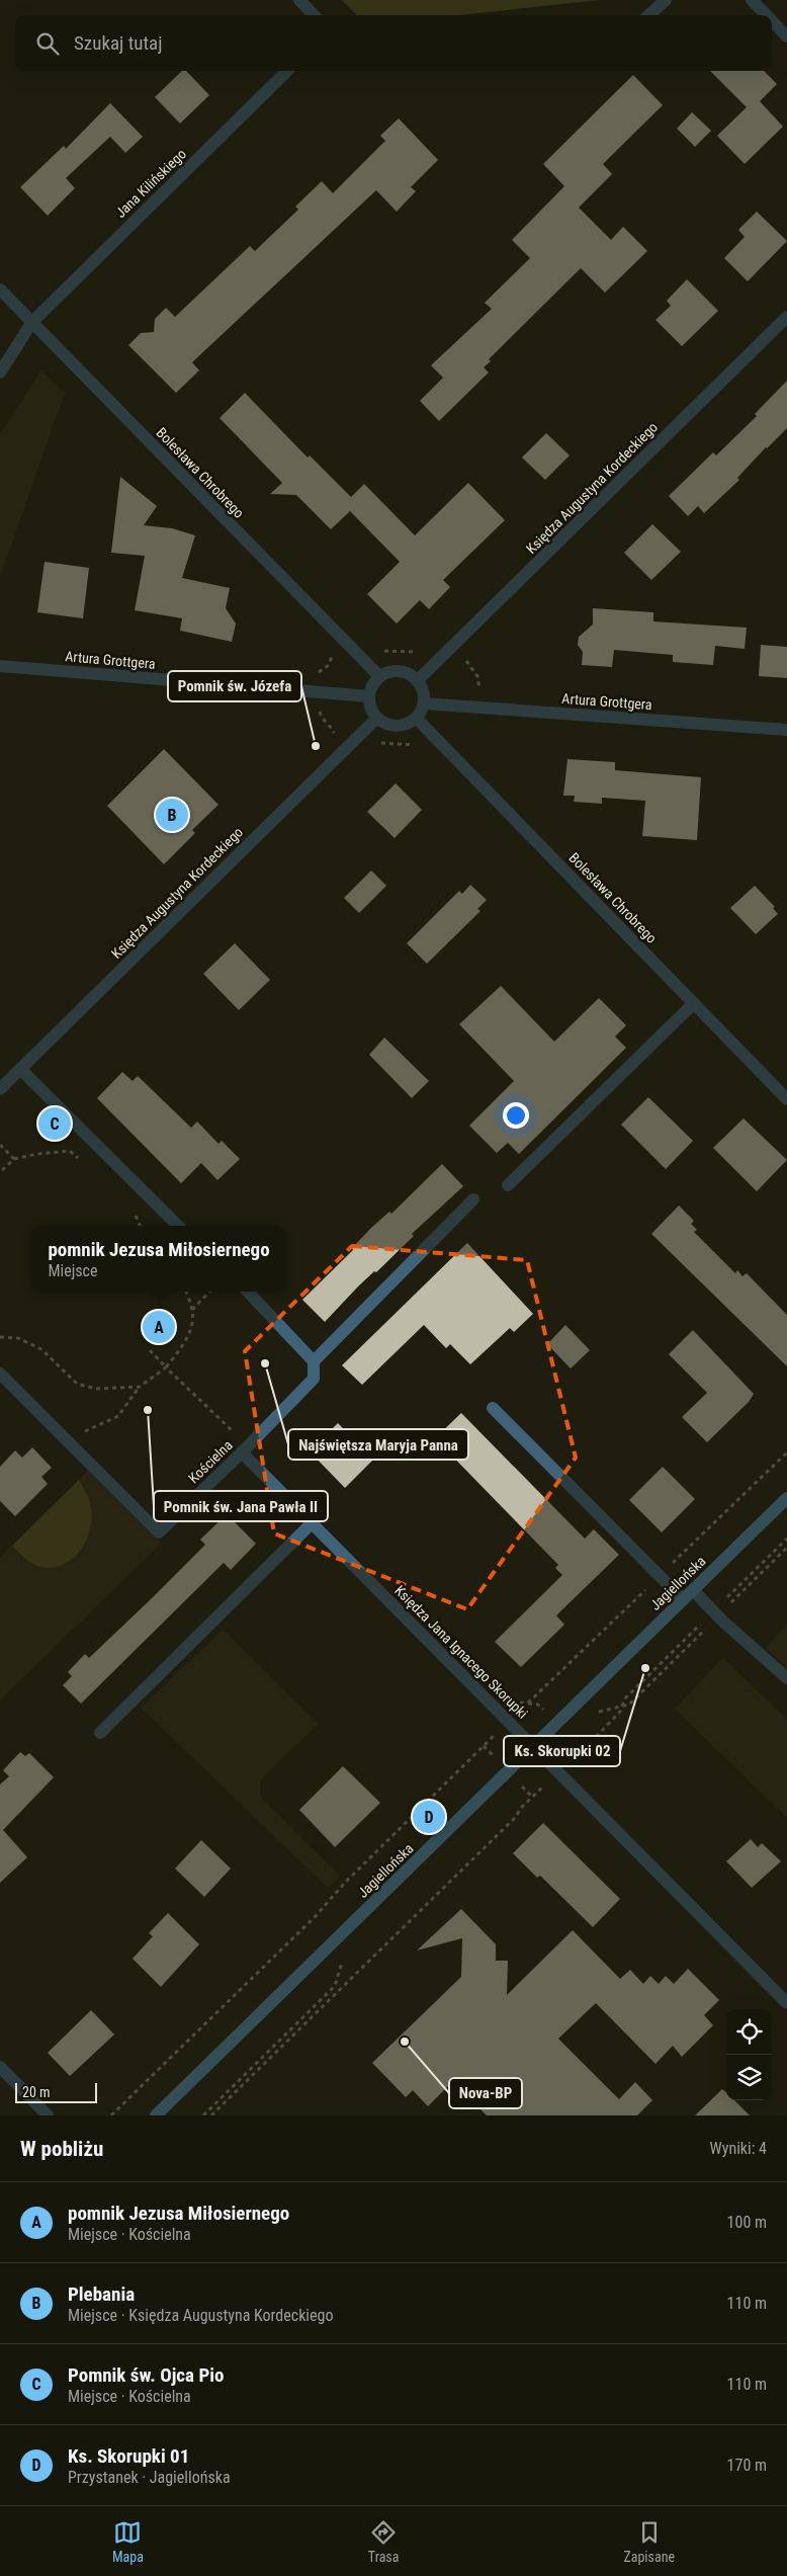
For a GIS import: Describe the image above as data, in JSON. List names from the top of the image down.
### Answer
{
  "streets": {
    "street": [
      "Jana Kilińskiego",
      "Bolesława Chrobrego",
      "Księdza Augustyna Kordeckiego",
      "Artura Grottgera",
      "Kościelna",
      "Jagiellońska",
      "Księdza Jana Ignacego Skorupki"
    ]
  },
  "crossings": [
    ["Jana Kilińskiego", "Bolesława Chrobrego"],
    ["Bolesława Chrobrego", "Księdza Augustyna Kordeckiego"],
    ["Bolesława Chrobrego", "Artura Grottgera"],
    ["Księdza Augustyna Kordeckiego", "Artura Grottgera"],
    ["Kościelna", "Księdza Jana Ignacego Skorupki"],
    ["Jagiellońska", "Księdza Jana Ignacego Skorupki"]
  ],
  "places": [
    "Pomnik św. Józefa",
    "Najświętsza Maryja Panna",
    "Pomnik św. Jana Pawła II",
    "Ks. Skorupki 02",
    "Nova-BP"
  ],
  "scale_bar": "20 m",
  "page": {
    "search": "Szukaj tutaj",
    "pins": [
      "B",
      "C",
      "A",
      "D"
    ],
    "popup": ["pomnik Jezusa Miłosiernego", "Miejsce"],
    "scale": "20 m",
    "heading": ["W pobliżu", "Wyniki: 4"],
    "list": [
      {
        "mark": "A",
        "name": "pomnik Jezusa Miłosiernego",
        "note": "Miejsce · Kościelna",
        "value": "100 m"
      },
      {
        "mark": "B",
        "name": "Plebania",
        "note": "Miejsce · Księdza Augustyna Kordeckiego",
        "value": "110 m"
      },
      {
        "mark": "C",
        "name": "Pomnik św. Ojca Pio",
        "note": "Miejsce · Kościelna",
        "value": "110 m"
      },
      {
        "mark": "D",
        "name": "Ks. Skorupki 01",
        "note": "Przystanek · Jagiellońska",
        "value": "170 m"
      }
    ],
    "nav": ["Mapa", "Trasa", "Zapisane"]
  }
}
